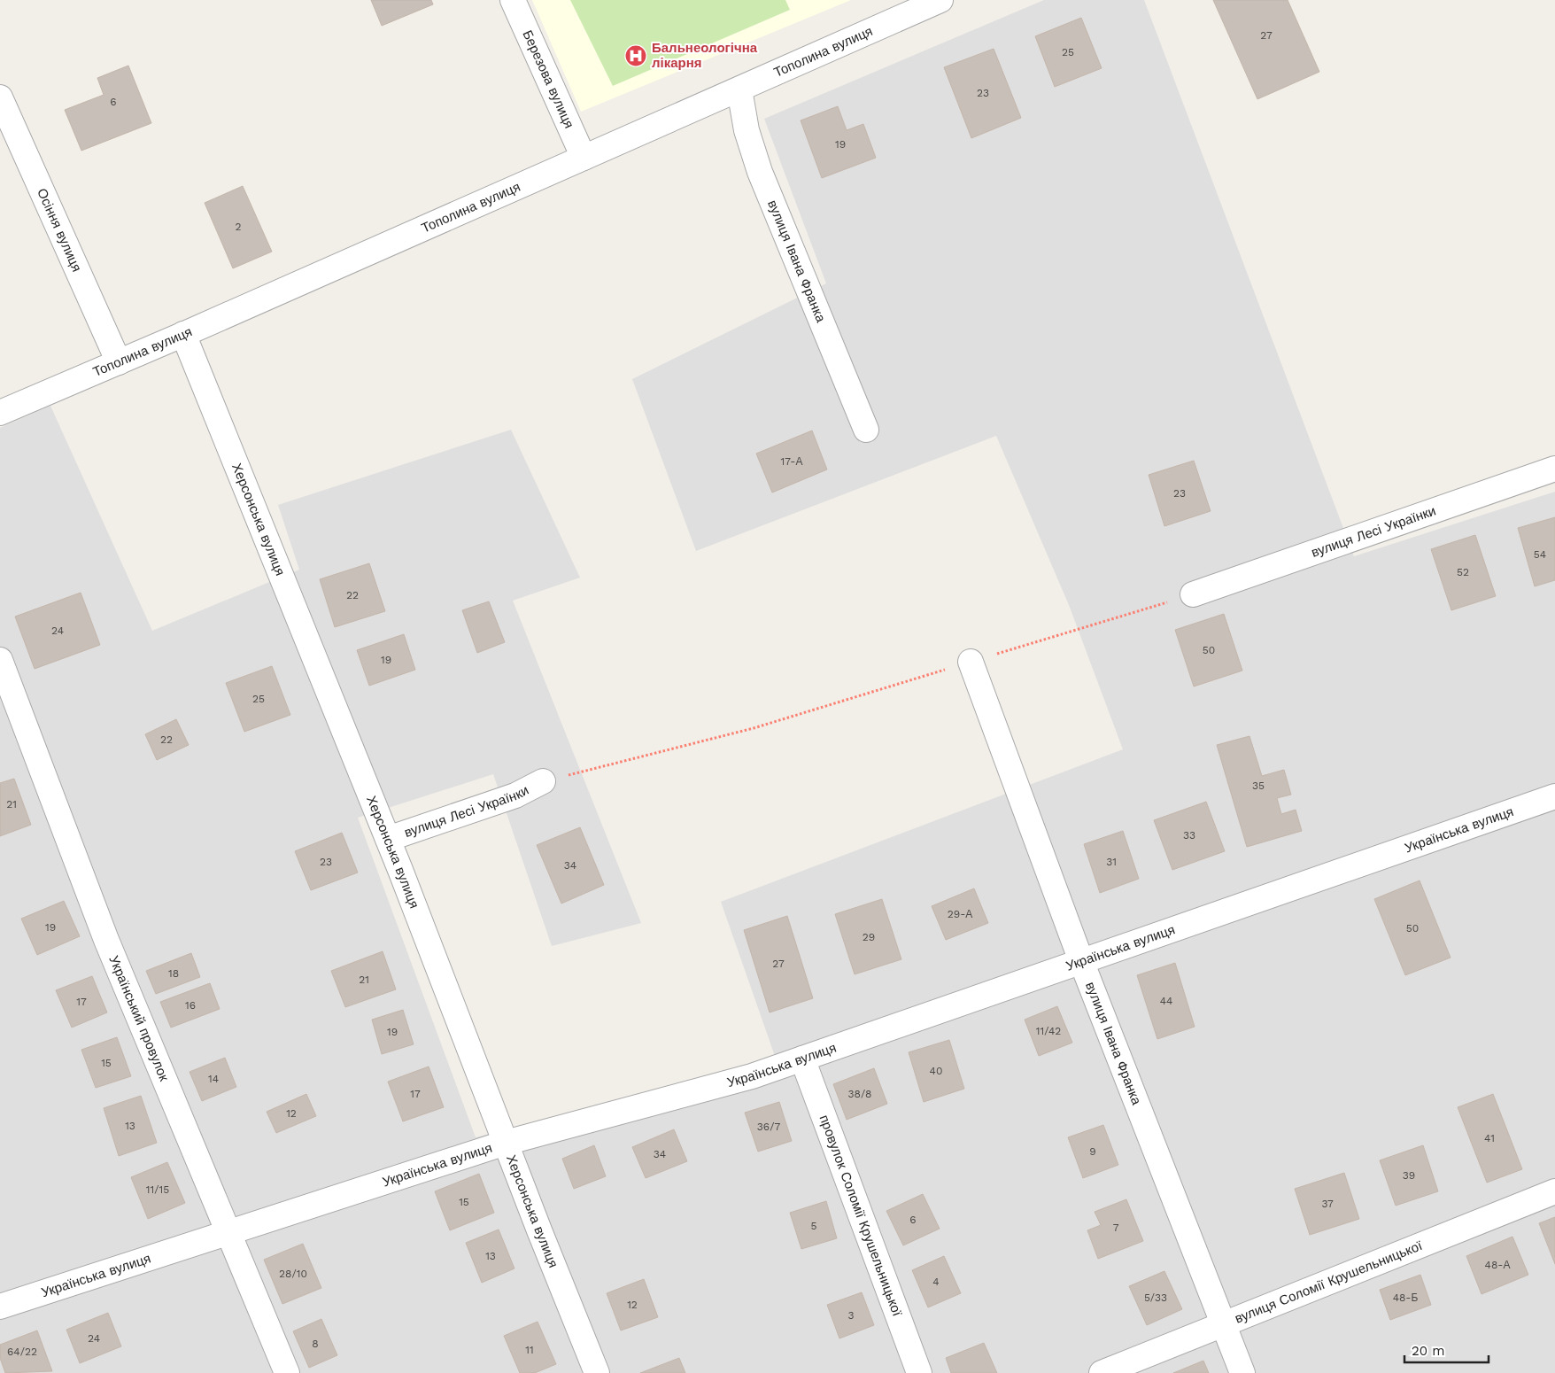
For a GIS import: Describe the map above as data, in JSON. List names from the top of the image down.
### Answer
{
  "streets": {
    "street": [
      "Тополина вулиця",
      "Березова вулиця",
      "Осіння вулиця",
      "вулиця Івана Франка",
      "Херсонська вулиця",
      "вулиця Лесі Українки",
      "Українська вулиця",
      "Український провулок",
      "провулок Соломії Крушельницької",
      "вулиця Соломії Крушельницької"
    ]
  },
  "crossings": [
    ["Тополина вулиця", "Березова вулиця"],
    ["Тополина вулиця", "Осіння вулиця"],
    ["Тополина вулиця", "вулиця Івана Франка"],
    ["Тополина вулиця", "Херсонська вулиця"],
    ["вулиця Івана Франка", "Українська вулиця"],
    ["вулиця Івана Франка", "вулиця Соломії Крушельницької"],
    ["Херсонська вулиця", "вулиця Лесі Українки"],
    ["Херсонська вулиця", "Українська вулиця"],
    ["Українська вулиця", "Український провулок"],
    ["Українська вулиця", "провулок Соломії Крушельницької"]
  ],
  "places": {
    "hospital": ["Бальнеологічна лікарня"]
  },
  "house_numbers": [
    "27",
    "25",
    "23",
    "6",
    "19",
    "2",
    "17-А",
    "23",
    "54",
    "52",
    "22",
    "24",
    "50",
    "19",
    "25",
    "22",
    "35",
    "21",
    "33",
    "23",
    "31",
    "34",
    "29-А",
    "19",
    "50",
    "29",
    "27",
    "18",
    "21",
    "44",
    "17",
    "16",
    "11/42",
    "19",
    "15",
    "40",
    "14",
    "17",
    "38/8",
    "12",
    "13",
    "36/7",
    "41",
    "9",
    "34",
    "39",
    "11/15",
    "15",
    "37",
    "6",
    "5",
    "7",
    "13",
    "48-А",
    "28/10",
    "4",
    "5/33",
    "48-Б",
    "12",
    "3",
    "24",
    "8",
    "11",
    "64/22"
  ],
  "scale_bar": "20 m"
}
